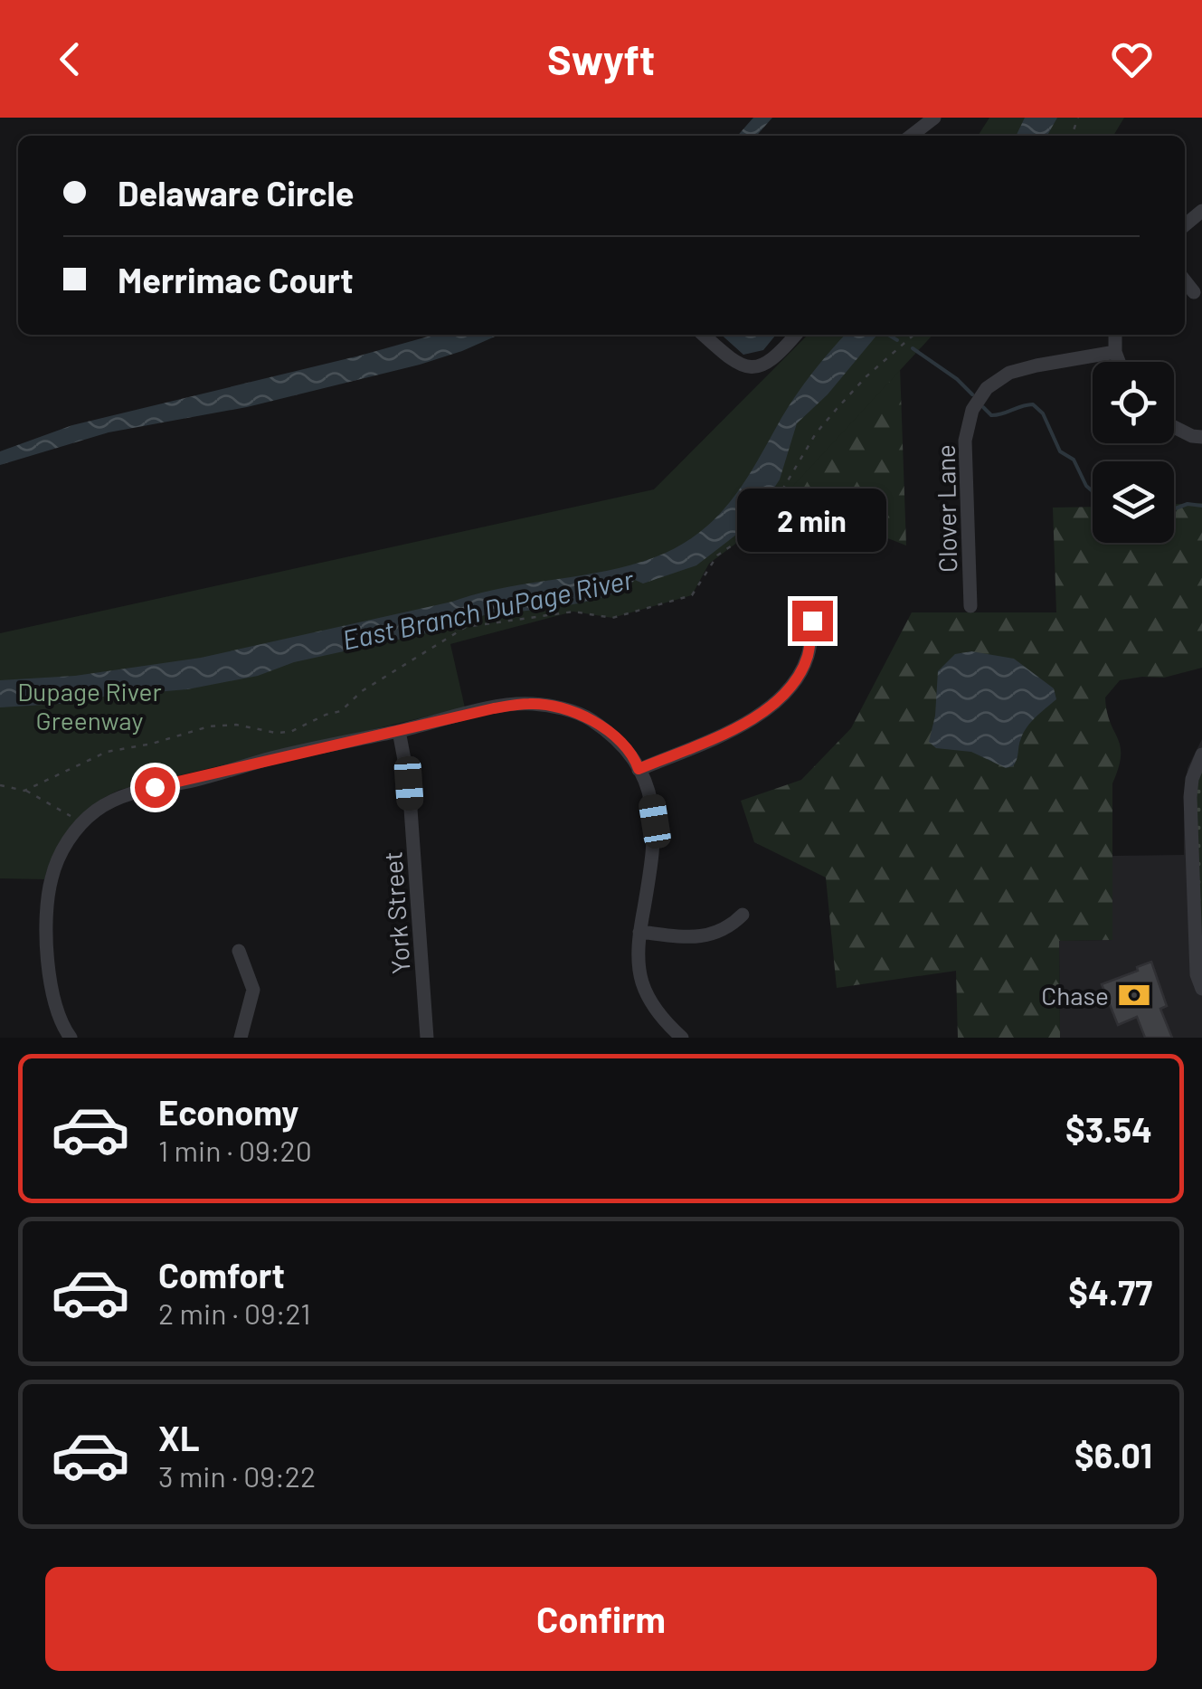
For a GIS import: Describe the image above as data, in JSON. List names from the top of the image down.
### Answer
{
  "streets": {
    "street": ["Clover Lane", "York Street"]
  },
  "water": ["East Branch DuPage River"],
  "parks": ["Dupage River Greenway"],
  "places": {
    "bank": ["Chase"]
  },
  "page": {
    "header": "Swyft",
    "banner": ["Delaware Circle", "Merrimac Court"],
    "bubble": "2 min",
    "list": [
      {
        "name": "Economy",
        "note": "1 min · 09:20",
        "value": "$3.54"
      },
      {
        "name": "Comfort",
        "note": "2 min · 09:21",
        "value": "$4.77"
      },
      {
        "name": "XL",
        "note": "3 min · 09:22",
        "value": "$6.01"
      }
    ],
    "buttons": "Confirm"
  }
}
